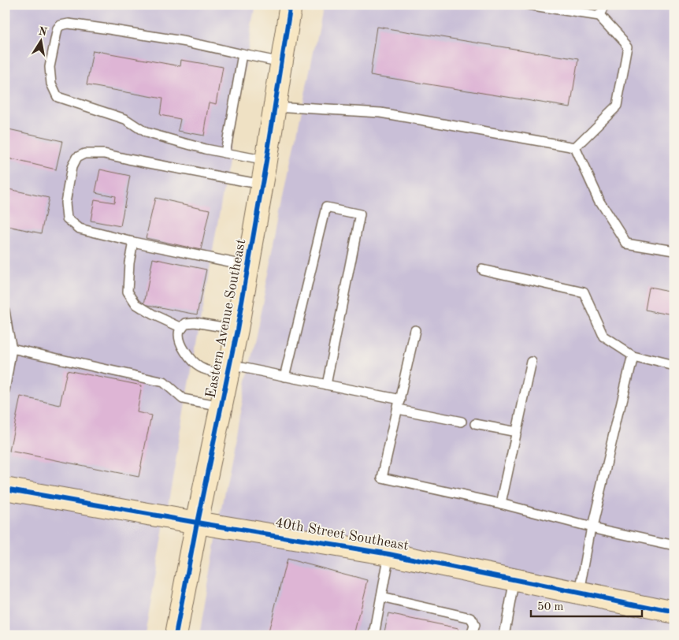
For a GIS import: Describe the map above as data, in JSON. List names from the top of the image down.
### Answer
{
  "streets": {
    "street": ["Eastern Avenue Southeast", "40th Street Southeast"]
  },
  "crossings": [
    ["Eastern Avenue Southeast", "40th Street Southeast"]
  ],
  "scale_bar": "50 m",
  "north": "top"
}
